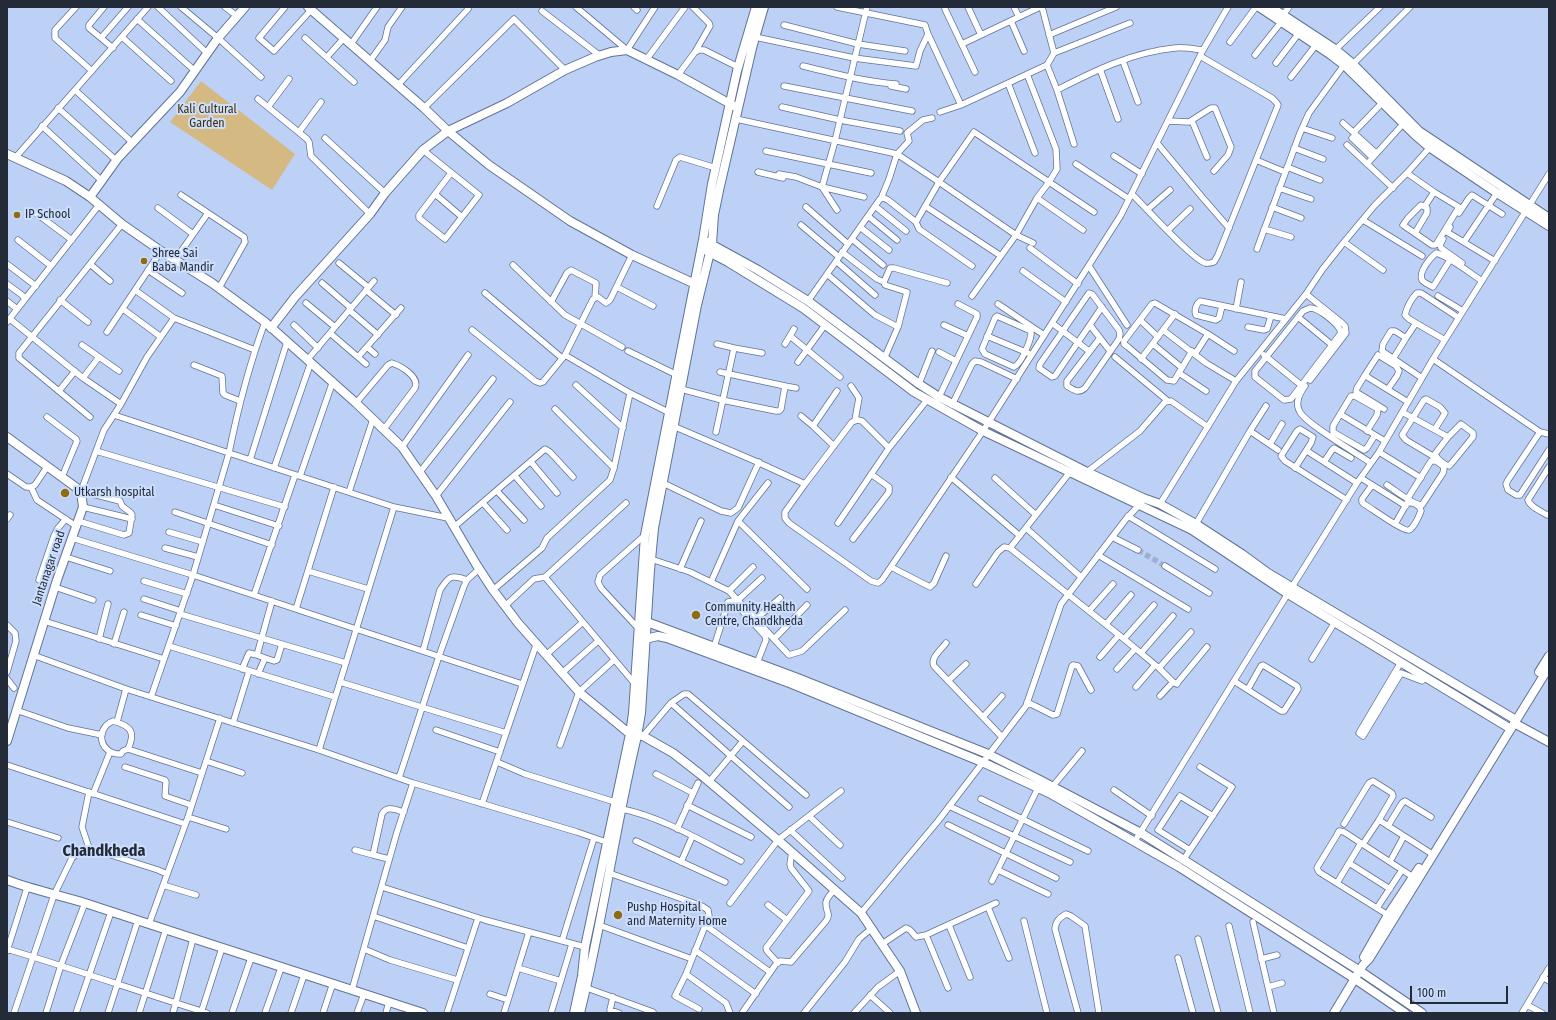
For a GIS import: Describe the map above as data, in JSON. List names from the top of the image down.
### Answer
{
  "streets": {
    "street": ["Jantanagar road"]
  },
  "districts": ["Chandkheda"],
  "parks": ["Kali Cultural Garden"],
  "places": [
    "IP School",
    "Shree Sai Baba Mandir",
    "Utkarsh hospital",
    "Community Health Centre, Chandkheda",
    "Pushp Hospital and Maternity Home"
  ],
  "scale_bar": "100 m"
}
